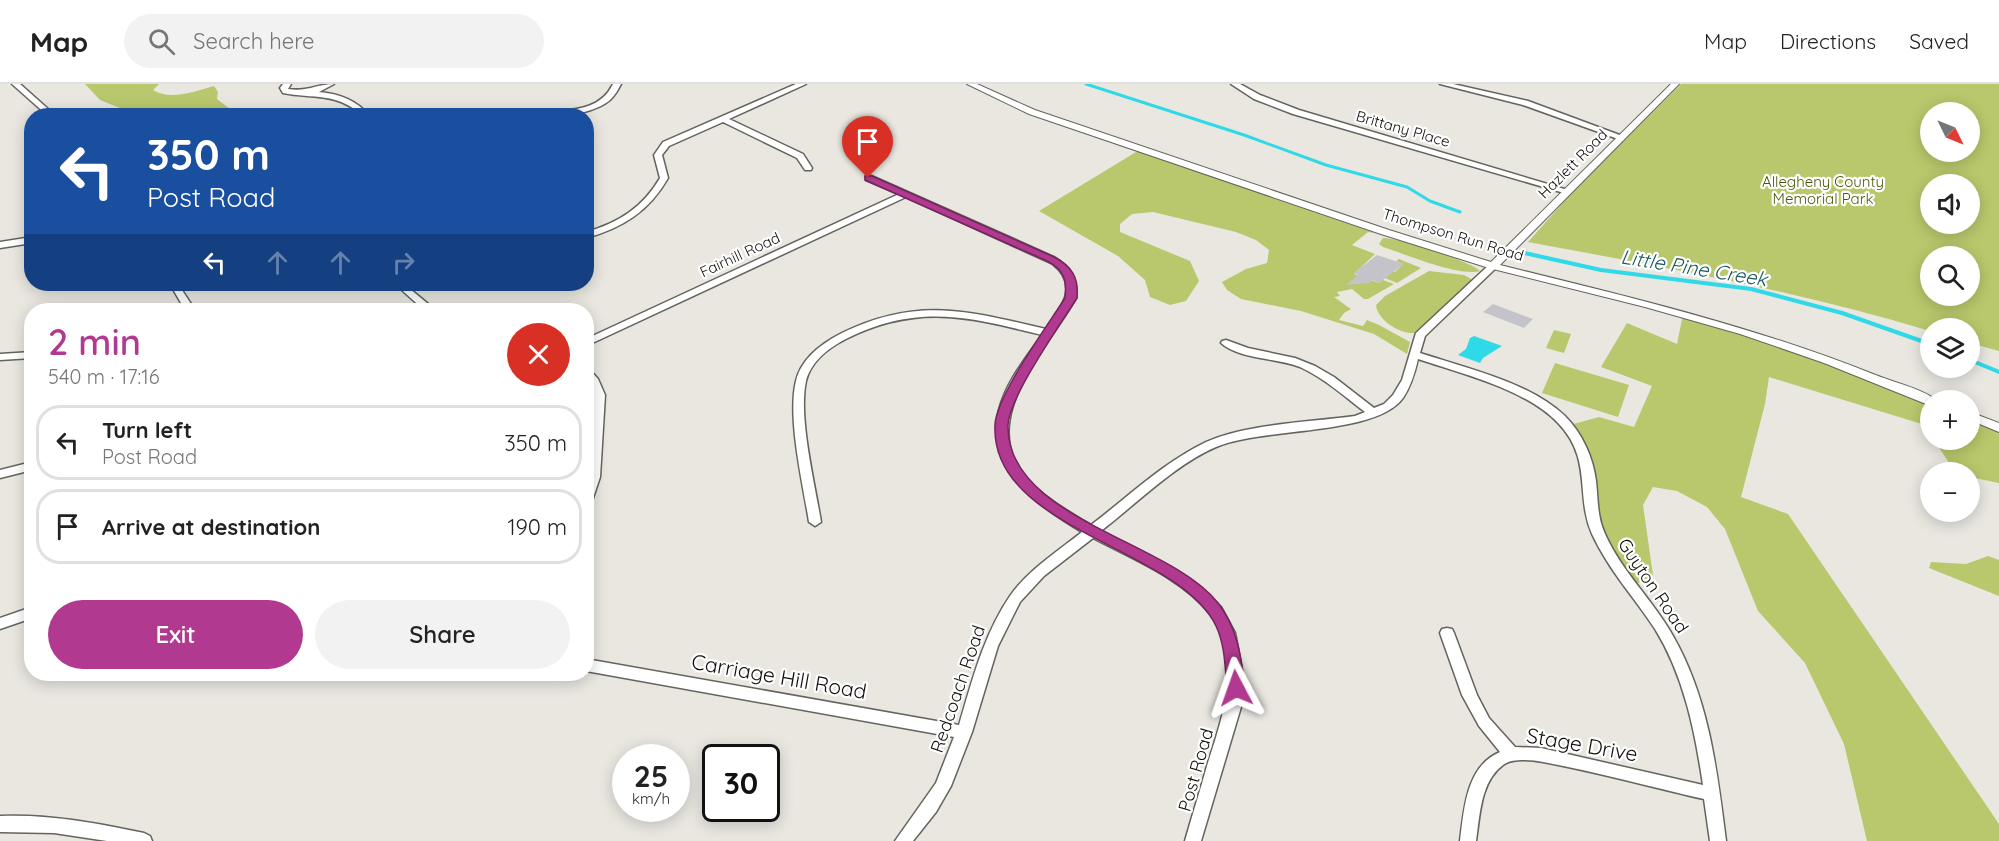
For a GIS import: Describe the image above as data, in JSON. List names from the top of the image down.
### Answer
{
  "streets": {
    "street": [
      "Brittany Place",
      "Hazlett Road",
      "Thompson Run Road",
      "Fairhill Road",
      "Guyton Road",
      "Carriage Hill Road",
      "Redcoach Road",
      "Stage Drive",
      "Post Road"
    ]
  },
  "crossings": [
    ["Brittany Place", "Hazlett Road"],
    ["Hazlett Road", "Thompson Run Road"],
    ["Fairhill Road", "Post Road"],
    ["Guyton Road", "Redcoach Road"],
    ["Guyton Road", "Stage Drive"],
    ["Carriage Hill Road", "Redcoach Road"],
    ["Redcoach Road", "Post Road"]
  ],
  "water": ["Little Pine Creek"],
  "parks": ["Allegheny County Memorial Park"],
  "north": "bottom right",
  "page": {
    "header": "Map",
    "search": "Search here",
    "nav": ["Map", "Directions", "Saved"],
    "map_buttons": ["+", "−"],
    "turn": ["350 m", "Post Road"],
    "heading": ["2 min", "540 m · 17:16"],
    "list": [
      {
        "name": "Turn left",
        "note": "Post Road",
        "value": "350 m"
      },
      {
        "name": "Arrive at destination",
        "value": "190 m"
      }
    ],
    "buttons": ["Exit", "Share"],
    "speed": "25 km/h",
    "limit": "30"
  }
}
